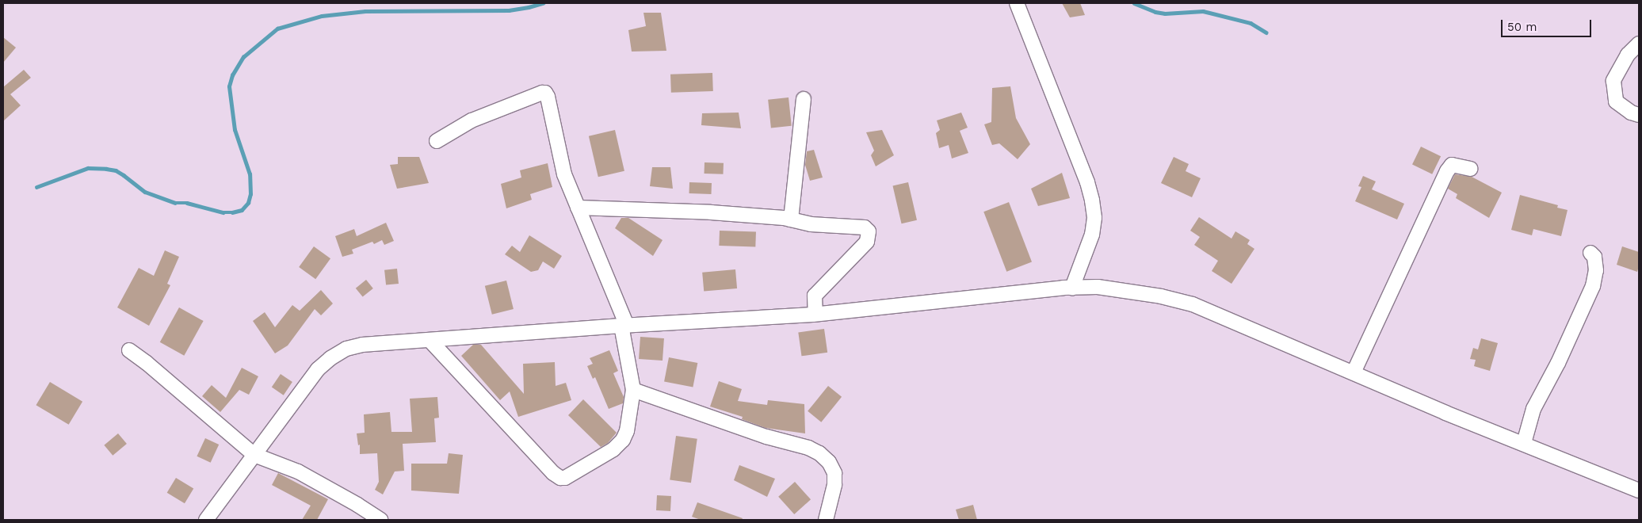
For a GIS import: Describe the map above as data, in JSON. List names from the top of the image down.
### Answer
{
  "scale_bar": "50 m"
}
